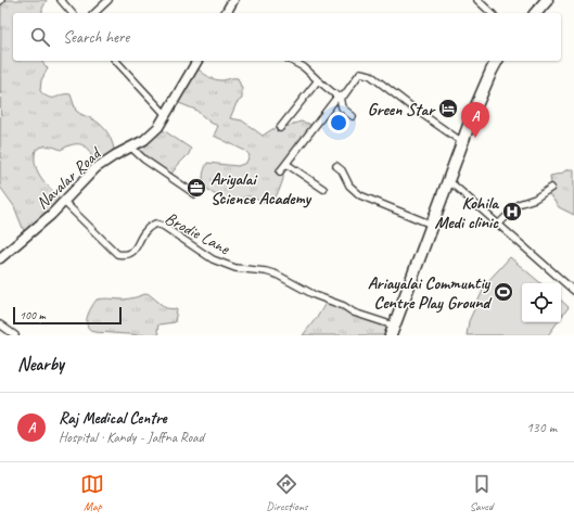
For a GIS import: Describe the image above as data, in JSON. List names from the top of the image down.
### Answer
{
  "streets": {
    "street": ["Navalar Road", "Brodie Lane"]
  },
  "crossings": [
    ["Navalar Road", "Brodie Lane"]
  ],
  "places": {
    "hotel": ["Green Star"],
    "office": ["Ariyalai Science Academy"],
    "hospital": ["Kohila Medi clinic"],
    "sports": ["Ariayalai Communtiy Centre Play Ground"]
  },
  "scale_bar": "100 m",
  "page": {
    "search": "Search here",
    "pins": "A",
    "scale": "100 m",
    "heading": "Nearby",
    "list": [
      {
        "mark": "A",
        "name": "Raj Medical Centre",
        "note": "Hospital · Kandy - Jaffna Road",
        "value": "130 m"
      }
    ],
    "nav": ["Map", "Directions", "Saved"]
  }
}
